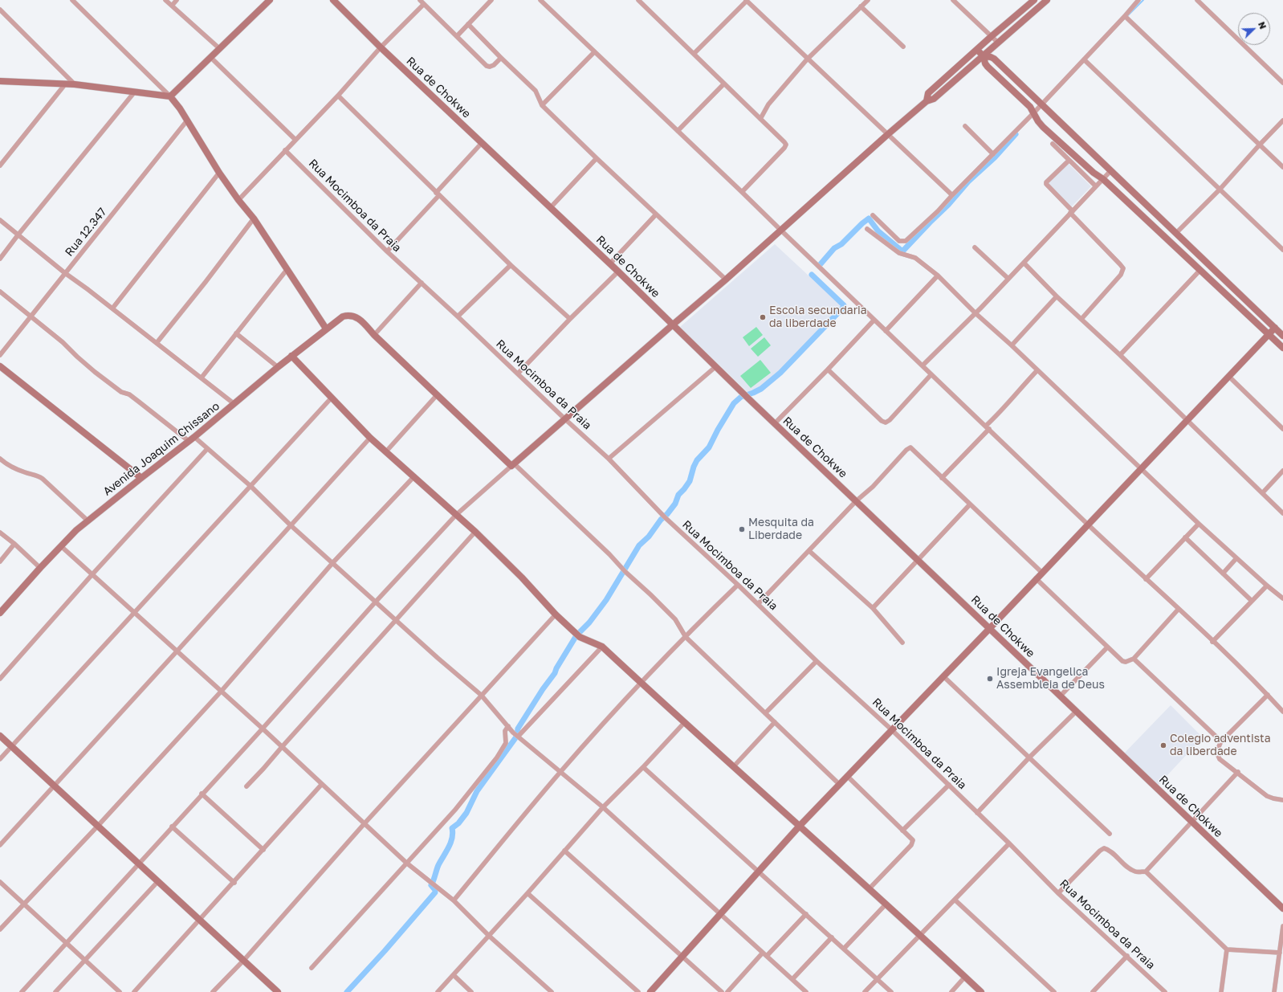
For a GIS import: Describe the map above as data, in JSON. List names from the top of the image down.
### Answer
{
  "streets": {
    "street": [
      "Rua de Chokwe",
      "Rua Mocimboa da Praia",
      "Rua 12.347",
      "Avenida Joaquim Chissano"
    ]
  },
  "places": [
    "Escola secundaria da liberdade",
    "Mesquita da Liberdade",
    "Igreja Evangelica Assembleia de Deus",
    "Colegio adventista da liberdade"
  ],
  "north": "top right"
}
